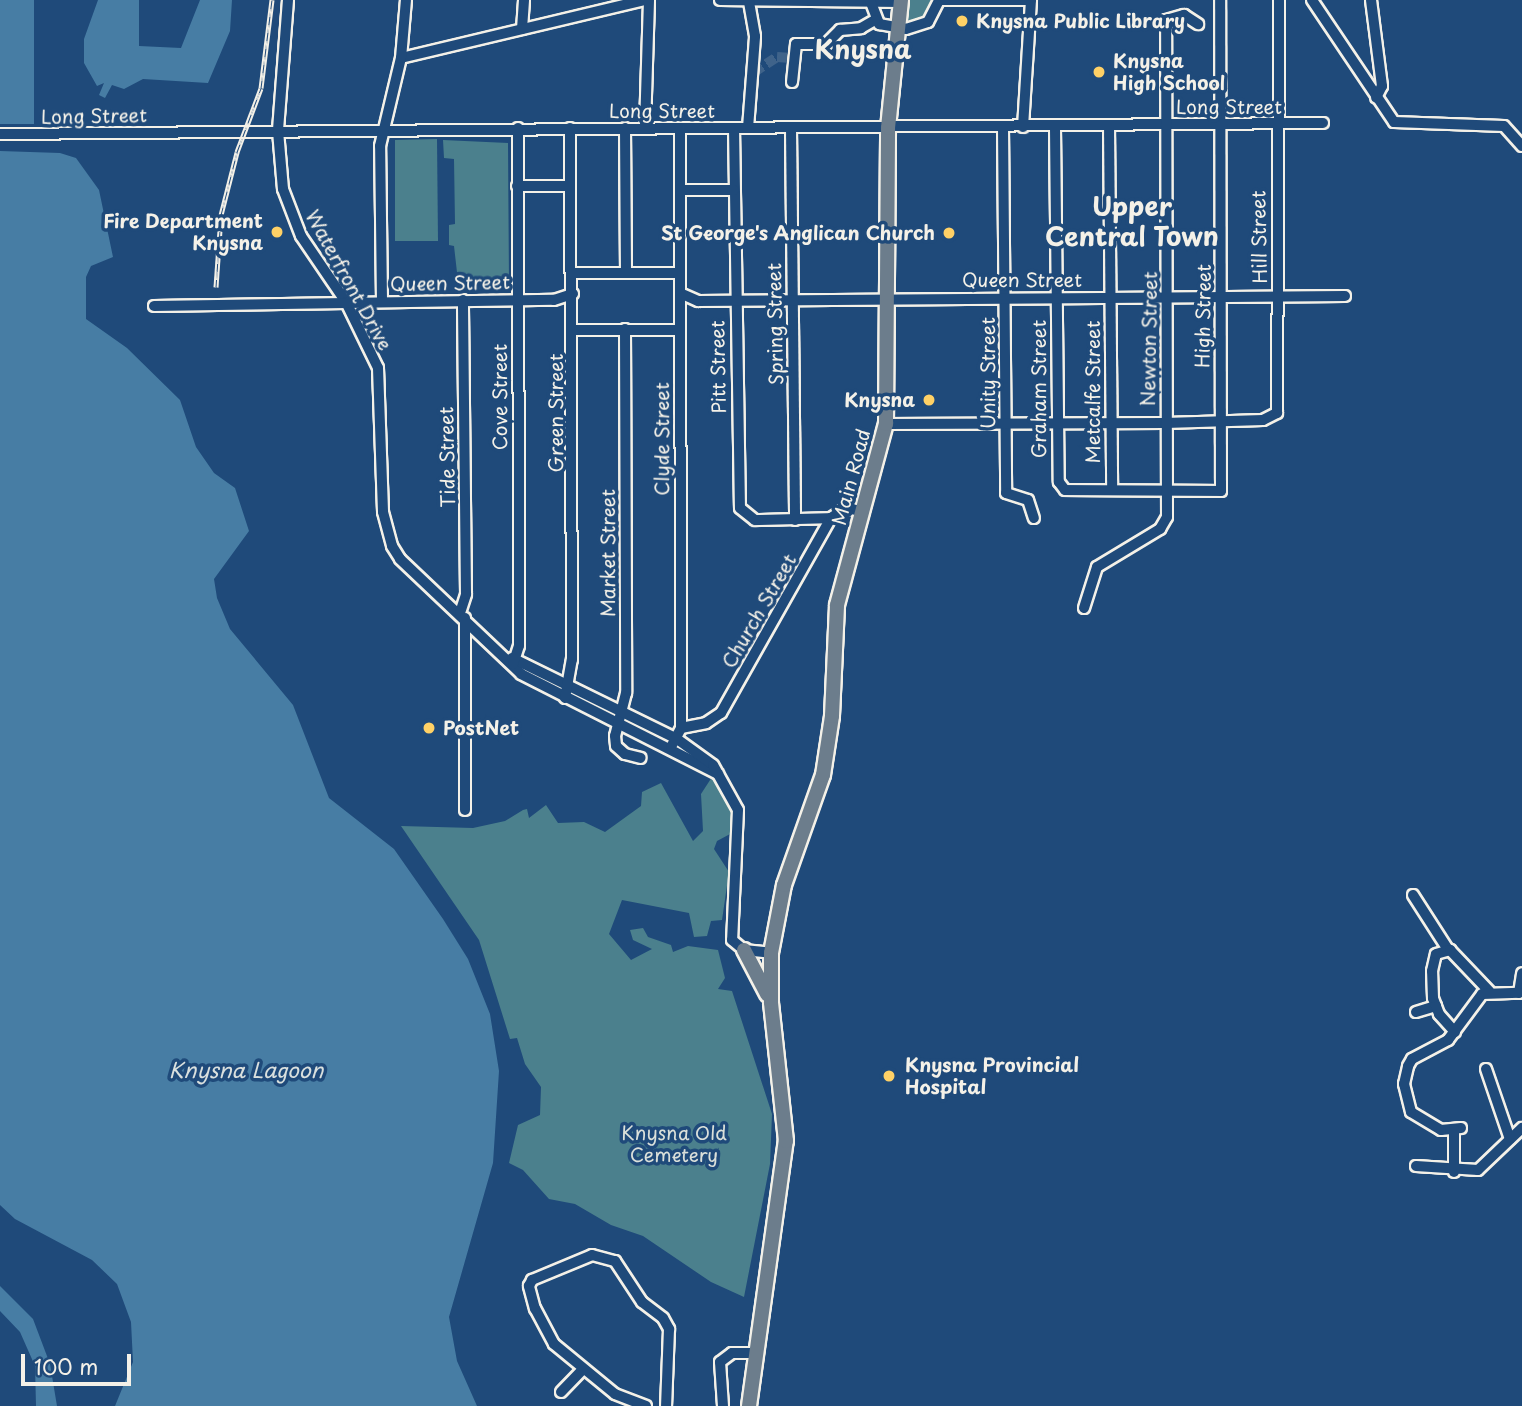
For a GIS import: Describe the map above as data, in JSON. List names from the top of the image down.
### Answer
{
  "streets": {
    "highway": ["Main Road"],
    "street": [
      "Long Street",
      "Hill Street",
      "Waterfront Drive",
      "Queen Street",
      "High Street",
      "Spring Street",
      "Newton Street",
      "Pitt Street",
      "Unity Street",
      "Graham Street",
      "Metcalfe Street",
      "Cove Street",
      "Green Street",
      "Clyde Street",
      "Tide Street",
      "Market Street",
      "Church Street"
    ]
  },
  "crossings": [
    ["Long Street", "Hill Street"],
    ["Long Street", "Waterfront Drive"],
    ["Long Street", "High Street"],
    ["Long Street", "Spring Street"],
    ["Long Street", "Newton Street"],
    ["Long Street", "Pitt Street"],
    ["Long Street", "Unity Street"],
    ["Long Street", "Graham Street"],
    ["Long Street", "Metcalfe Street"],
    ["Long Street", "Cove Street"],
    ["Long Street", "Green Street"],
    ["Long Street", "Clyde Street"],
    ["Long Street", "Main Road"],
    ["Hill Street", "Queen Street"],
    ["Hill Street", "High Street"],
    ["Waterfront Drive", "Queen Street"],
    ["Waterfront Drive", "Cove Street"],
    ["Waterfront Drive", "Green Street"],
    ["Waterfront Drive", "Clyde Street"],
    ["Waterfront Drive", "Tide Street"],
    ["Waterfront Drive", "Market Street"],
    ["Queen Street", "High Street"],
    ["Queen Street", "Spring Street"],
    ["Queen Street", "Newton Street"],
    ["Queen Street", "Pitt Street"],
    ["Queen Street", "Unity Street"],
    ["Queen Street", "Graham Street"],
    ["Queen Street", "Metcalfe Street"],
    ["Queen Street", "Cove Street"],
    ["Queen Street", "Green Street"],
    ["Queen Street", "Clyde Street"],
    ["Queen Street", "Tide Street"],
    ["Queen Street", "Main Road"],
    ["High Street", "Newton Street"],
    ["Spring Street", "Pitt Street"],
    ["Pitt Street", "Church Street"],
    ["Graham Street", "Metcalfe Street"],
    ["Clyde Street", "Church Street"]
  ],
  "districts": ["Knysna", "Upper Central Town"],
  "water": ["Knysna Lagoon"],
  "parks": ["Knysna Old Cemetery"],
  "places": [
    "Knysna Public Library",
    "Knysna High School",
    "Fire Department Knysna",
    "St George's Anglican Church",
    "Knysna",
    "PostNet",
    "Knysna Provincial Hospital"
  ],
  "scale_bar": "100 m"
}
